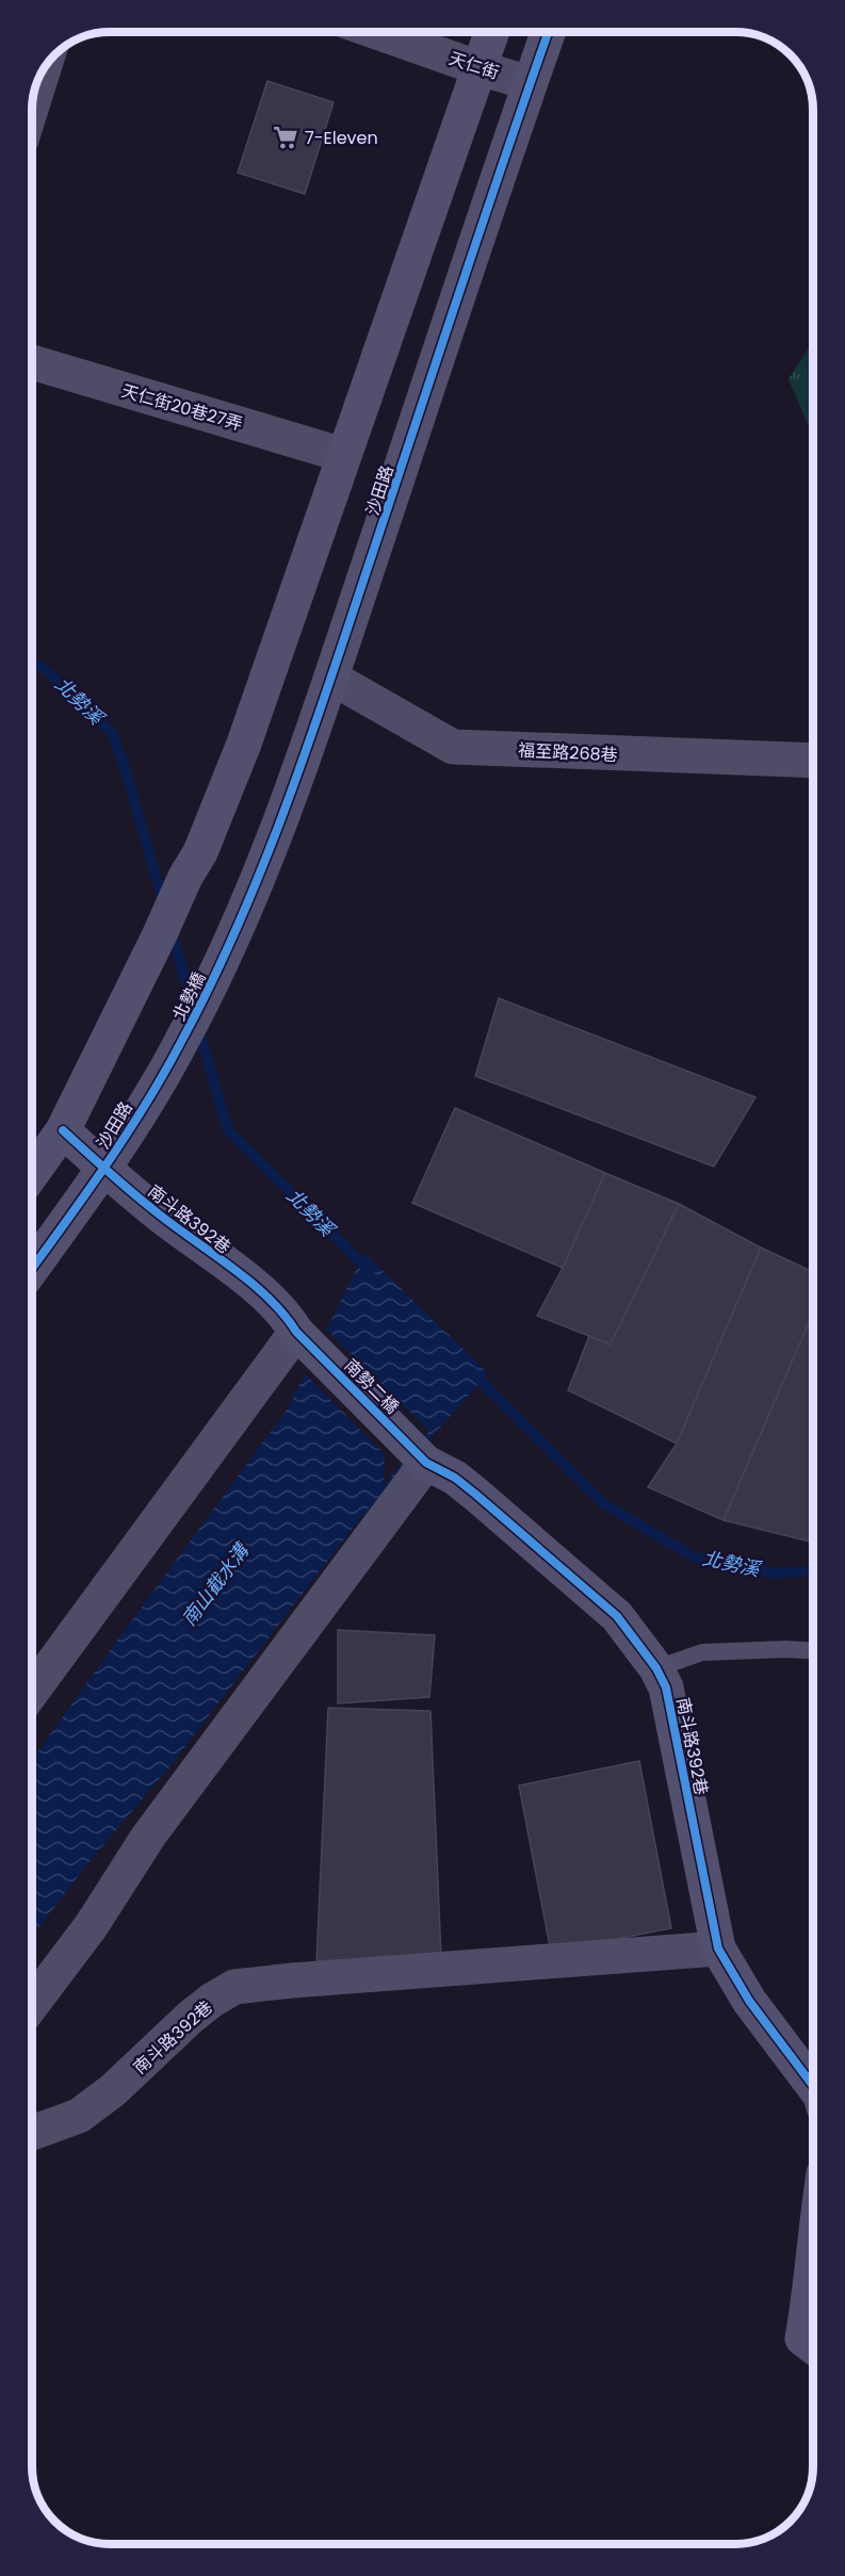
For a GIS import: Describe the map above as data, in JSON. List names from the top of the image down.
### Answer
{
  "streets": {
    "street": [
      "天仁街",
      "天仁街20巷27弄",
      "沙田路",
      "福至路268巷",
      "北勢橋",
      "南斗路392巷",
      "南勢二橋"
    ]
  },
  "crossings": [
    ["天仁街", "沙田路"],
    ["沙田路", "福至路268巷"],
    ["沙田路", "北勢橋"],
    ["沙田路", "南斗路392巷"],
    ["南斗路392巷", "南勢二橋"]
  ],
  "water": ["北勢溪", "南山截水溝"],
  "places": {
    "supermarket": ["7-Eleven"]
  }
}
